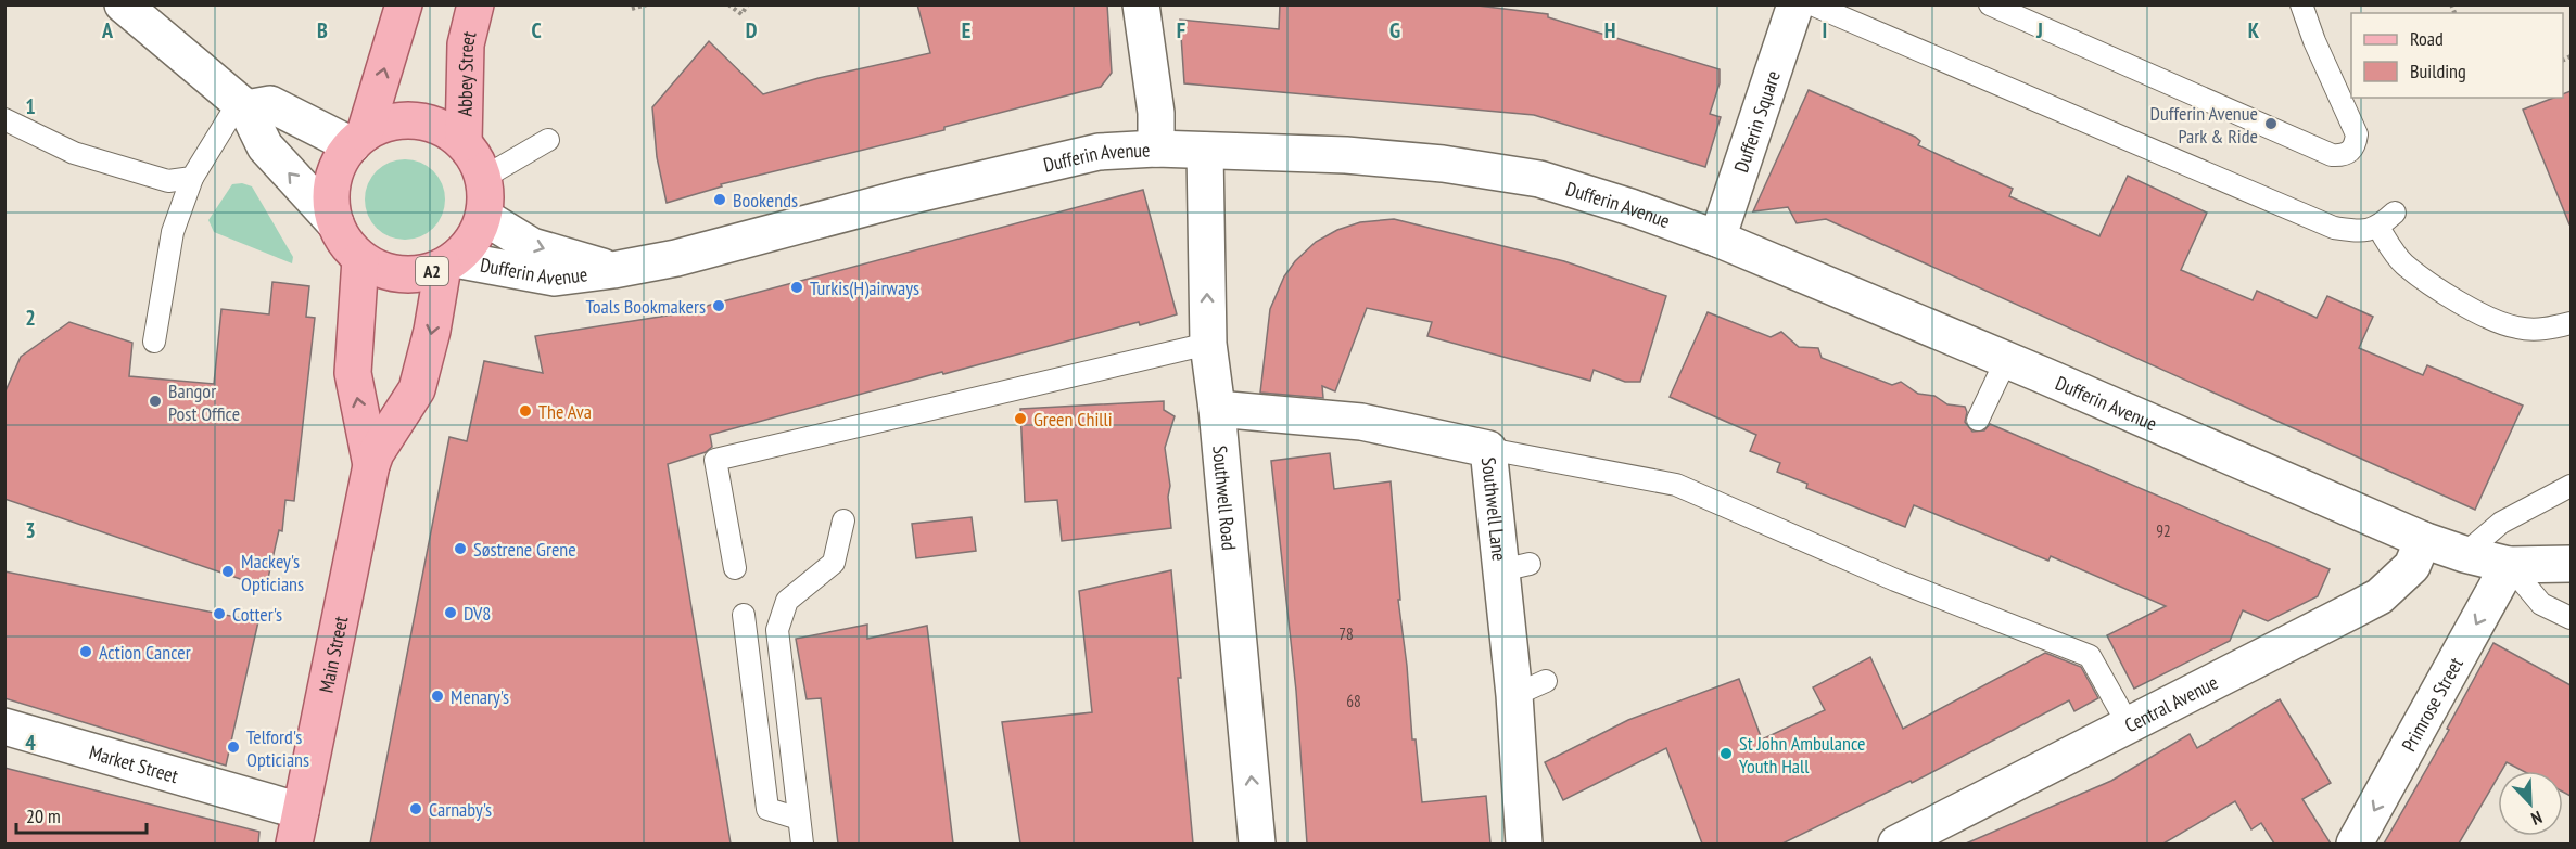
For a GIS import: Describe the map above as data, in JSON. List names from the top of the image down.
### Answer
{
  "streets": {
    "main road": ["Abbey Street", "A2", "Main Street"],
    "street": [
      "Dufferin Square",
      "Dufferin Avenue",
      "Southwell Road",
      "Southwell Lane",
      "Central Avenue",
      "Primrose Street",
      "Market Street"
    ]
  },
  "crossings": [
    ["Abbey Street", "Dufferin Avenue"],
    ["Abbey Street", "A2"],
    ["Abbey Street", "Main Street"],
    ["Dufferin Square", "Dufferin Avenue"],
    ["Dufferin Avenue", "A2"],
    ["Dufferin Avenue", "Southwell Road"],
    ["Dufferin Avenue", "Main Street"],
    ["Dufferin Avenue", "Central Avenue"],
    ["Dufferin Avenue", "Primrose Street"],
    ["A2", "Main Street"],
    ["Southwell Road", "Southwell Lane"],
    ["Main Street", "Market Street"]
  ],
  "one_way": ["Southwell Road", "Primrose Street"],
  "places": [
    "Dufferin Avenue Park & Ride",
    "Bookends",
    "Turkis(H)airways",
    "Toals Bookmakers",
    "Bangor Post Office",
    "The Ava",
    "Green Chilli",
    "Søstrene Grene",
    "Mackey's Opticians",
    "DV8",
    "Cotter's",
    "Action Cancer",
    "Menary's",
    "Telford's Opticians",
    "St John Ambulance Youth Hall",
    "Carnaby's"
  ],
  "house_numbers": ["92", "78", "68"],
  "legend": ["Road", "Building"],
  "scale_bar": "20 m",
  "north": "bottom right",
  "grid": {
    "columns": [
      "A",
      "B",
      "C",
      "D",
      "E",
      "F",
      "G",
      "H",
      "I",
      "J",
      "K"
    ],
    "rows": [
      "1",
      "2",
      "3",
      "4"
    ]
  }
}
